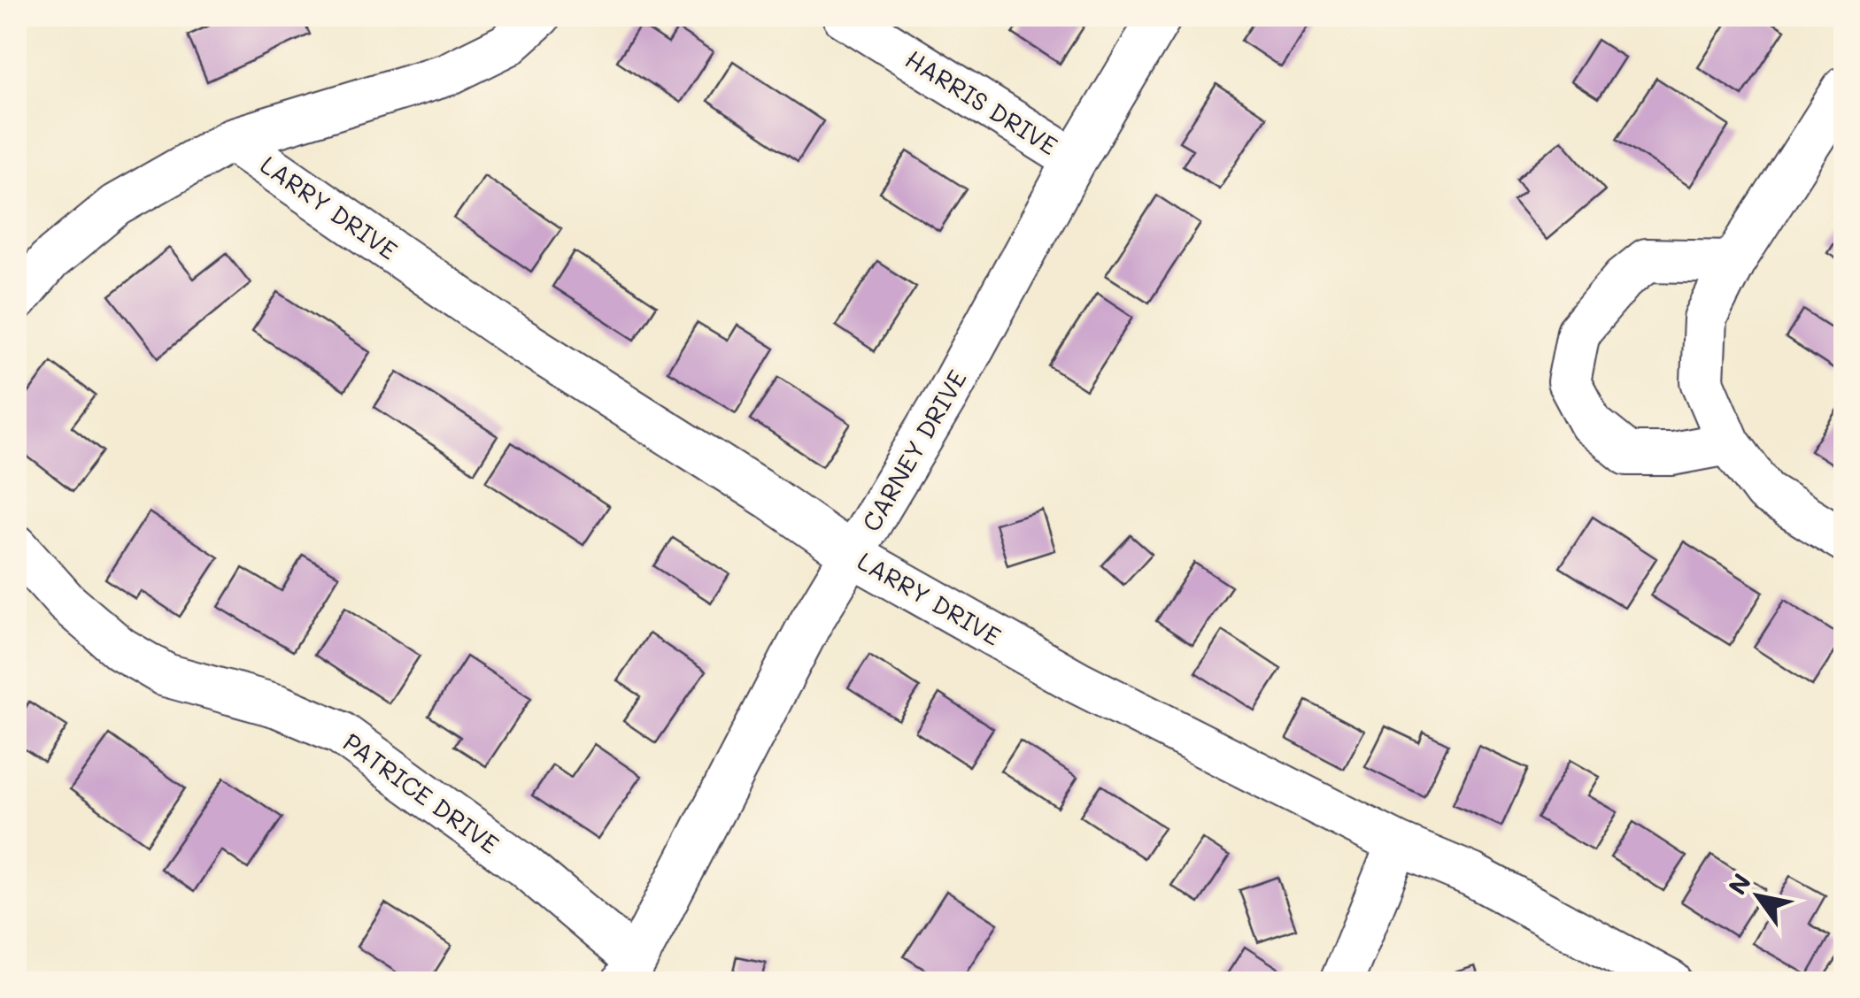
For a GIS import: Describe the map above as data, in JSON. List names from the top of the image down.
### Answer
{
  "streets": {
    "street": [
      "HARRIS DRIVE",
      "LARRY DRIVE",
      "CARNEY DRIVE",
      "PATRICE DRIVE"
    ]
  },
  "crossings": [
    ["HARRIS DRIVE", "CARNEY DRIVE"],
    ["LARRY DRIVE", "CARNEY DRIVE"],
    ["CARNEY DRIVE", "PATRICE DRIVE"]
  ],
  "north": "top left"
}
